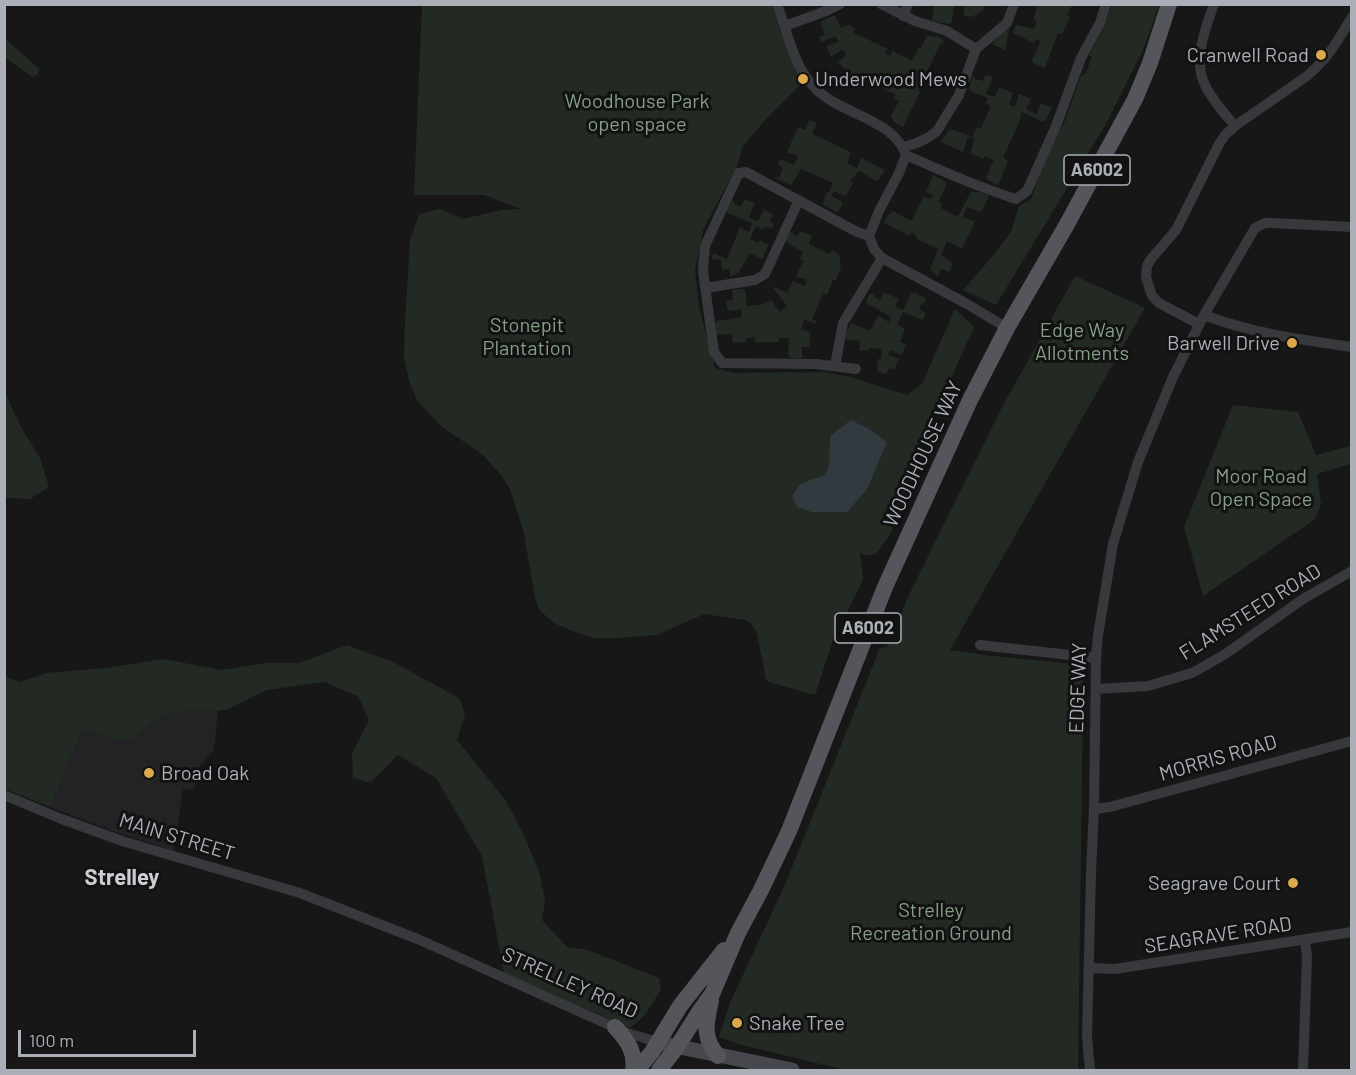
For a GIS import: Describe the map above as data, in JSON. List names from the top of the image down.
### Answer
{
  "streets": {
    "main road": ["A6002", "WOODHOUSE WAY", "STRELLEY ROAD"],
    "street": [
      "FLAMSTEED ROAD",
      "EDGE WAY",
      "MORRIS ROAD",
      "MAIN STREET",
      "SEAGRAVE ROAD"
    ]
  },
  "crossings": [
    ["A6002", "WOODHOUSE WAY"],
    ["A6002", "STRELLEY ROAD"],
    ["WOODHOUSE WAY", "STRELLEY ROAD"],
    ["FLAMSTEED ROAD", "EDGE WAY"],
    ["EDGE WAY", "MORRIS ROAD"],
    ["EDGE WAY", "SEAGRAVE ROAD"],
    ["MAIN STREET", "STRELLEY ROAD"]
  ],
  "districts": ["Strelley"],
  "parks": [
    "Woodhouse Park open space",
    "Stonepit Plantation",
    "Edge Way Allotments",
    "Moor Road Open Space",
    "Strelley Recreation Ground"
  ],
  "places": [
    "Cranwell Road",
    "Underwood Mews",
    "Barwell Drive",
    "Broad Oak",
    "Seagrave Court",
    "Snake Tree"
  ],
  "scale_bar": "100 m"
}
